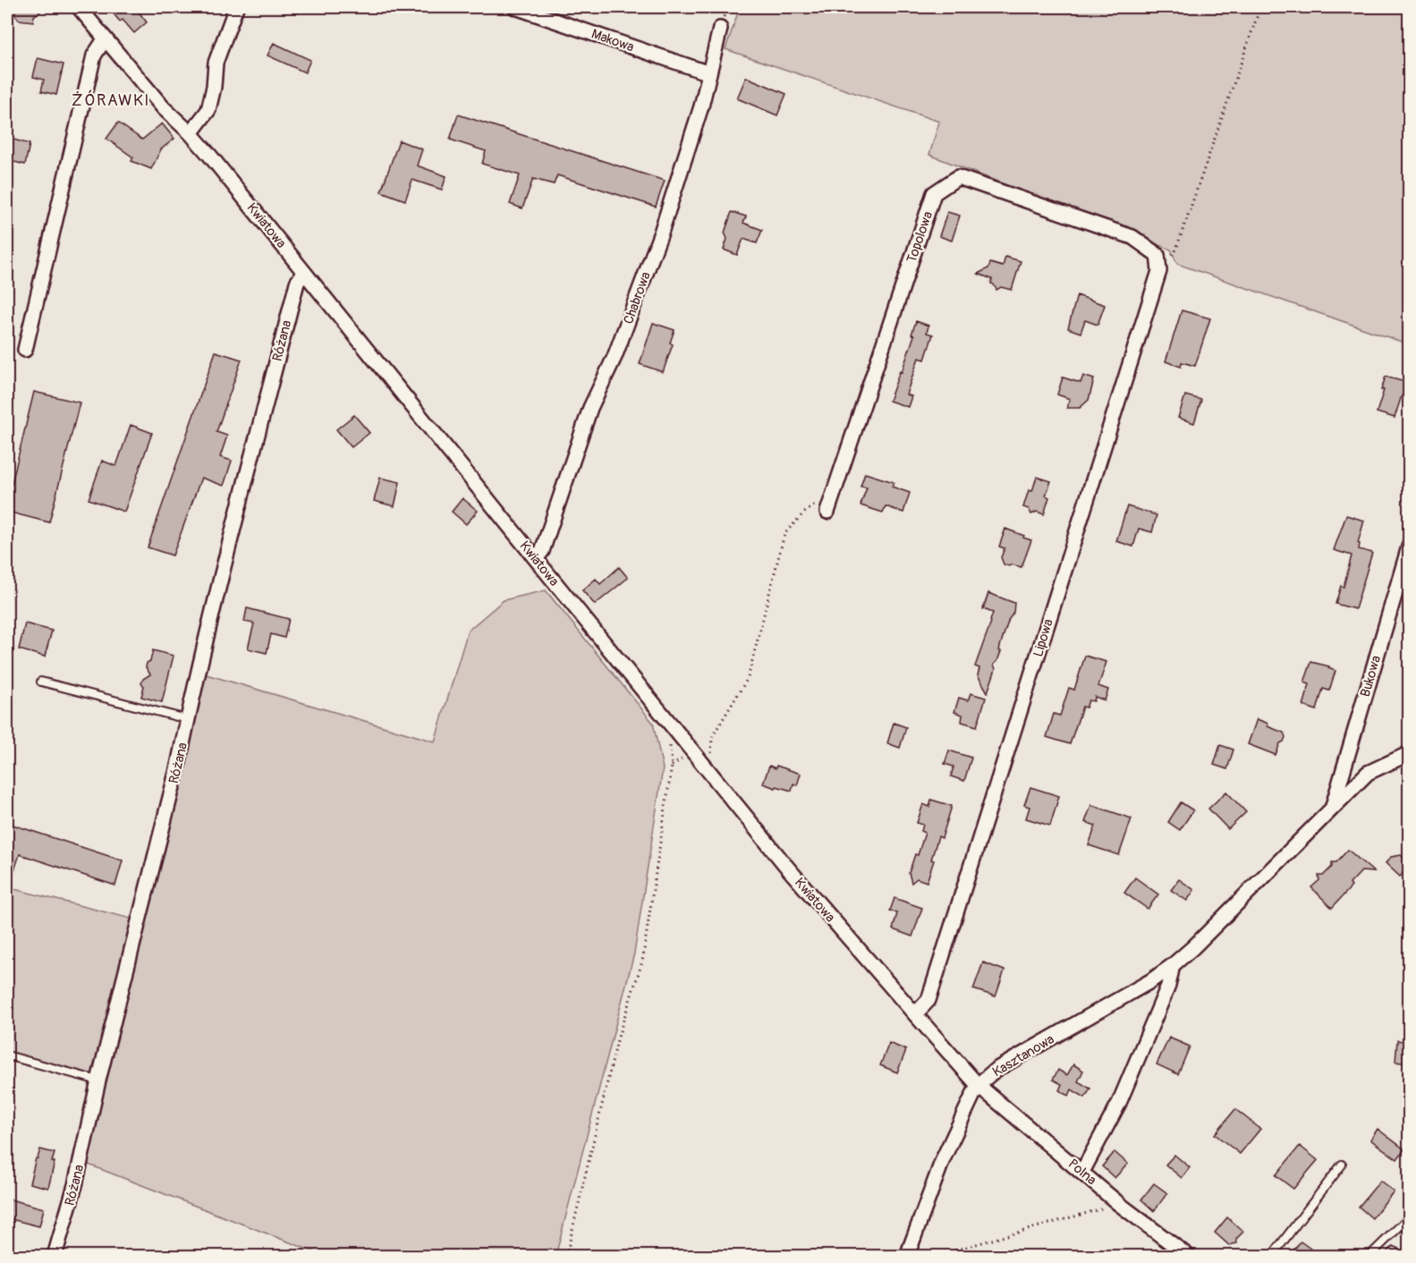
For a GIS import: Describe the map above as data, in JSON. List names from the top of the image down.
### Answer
{
  "streets": {
    "street": [
      "Makowa",
      "Kwiatowa",
      "Topolowa",
      "Chabrowa",
      "Różana",
      "Lipowa",
      "Bukowa",
      "Kasztanowa",
      "Polna"
    ]
  },
  "crossings": [
    ["Makowa", "Chabrowa"],
    ["Kwiatowa", "Chabrowa"],
    ["Kwiatowa", "Różana"],
    ["Kwiatowa", "Lipowa"],
    ["Kwiatowa", "Kasztanowa"],
    ["Kwiatowa", "Polna"],
    ["Topolowa", "Lipowa"],
    ["Bukowa", "Kasztanowa"],
    ["Kasztanowa", "Polna"]
  ],
  "districts": ["ŻÓRAWKI"]
}
